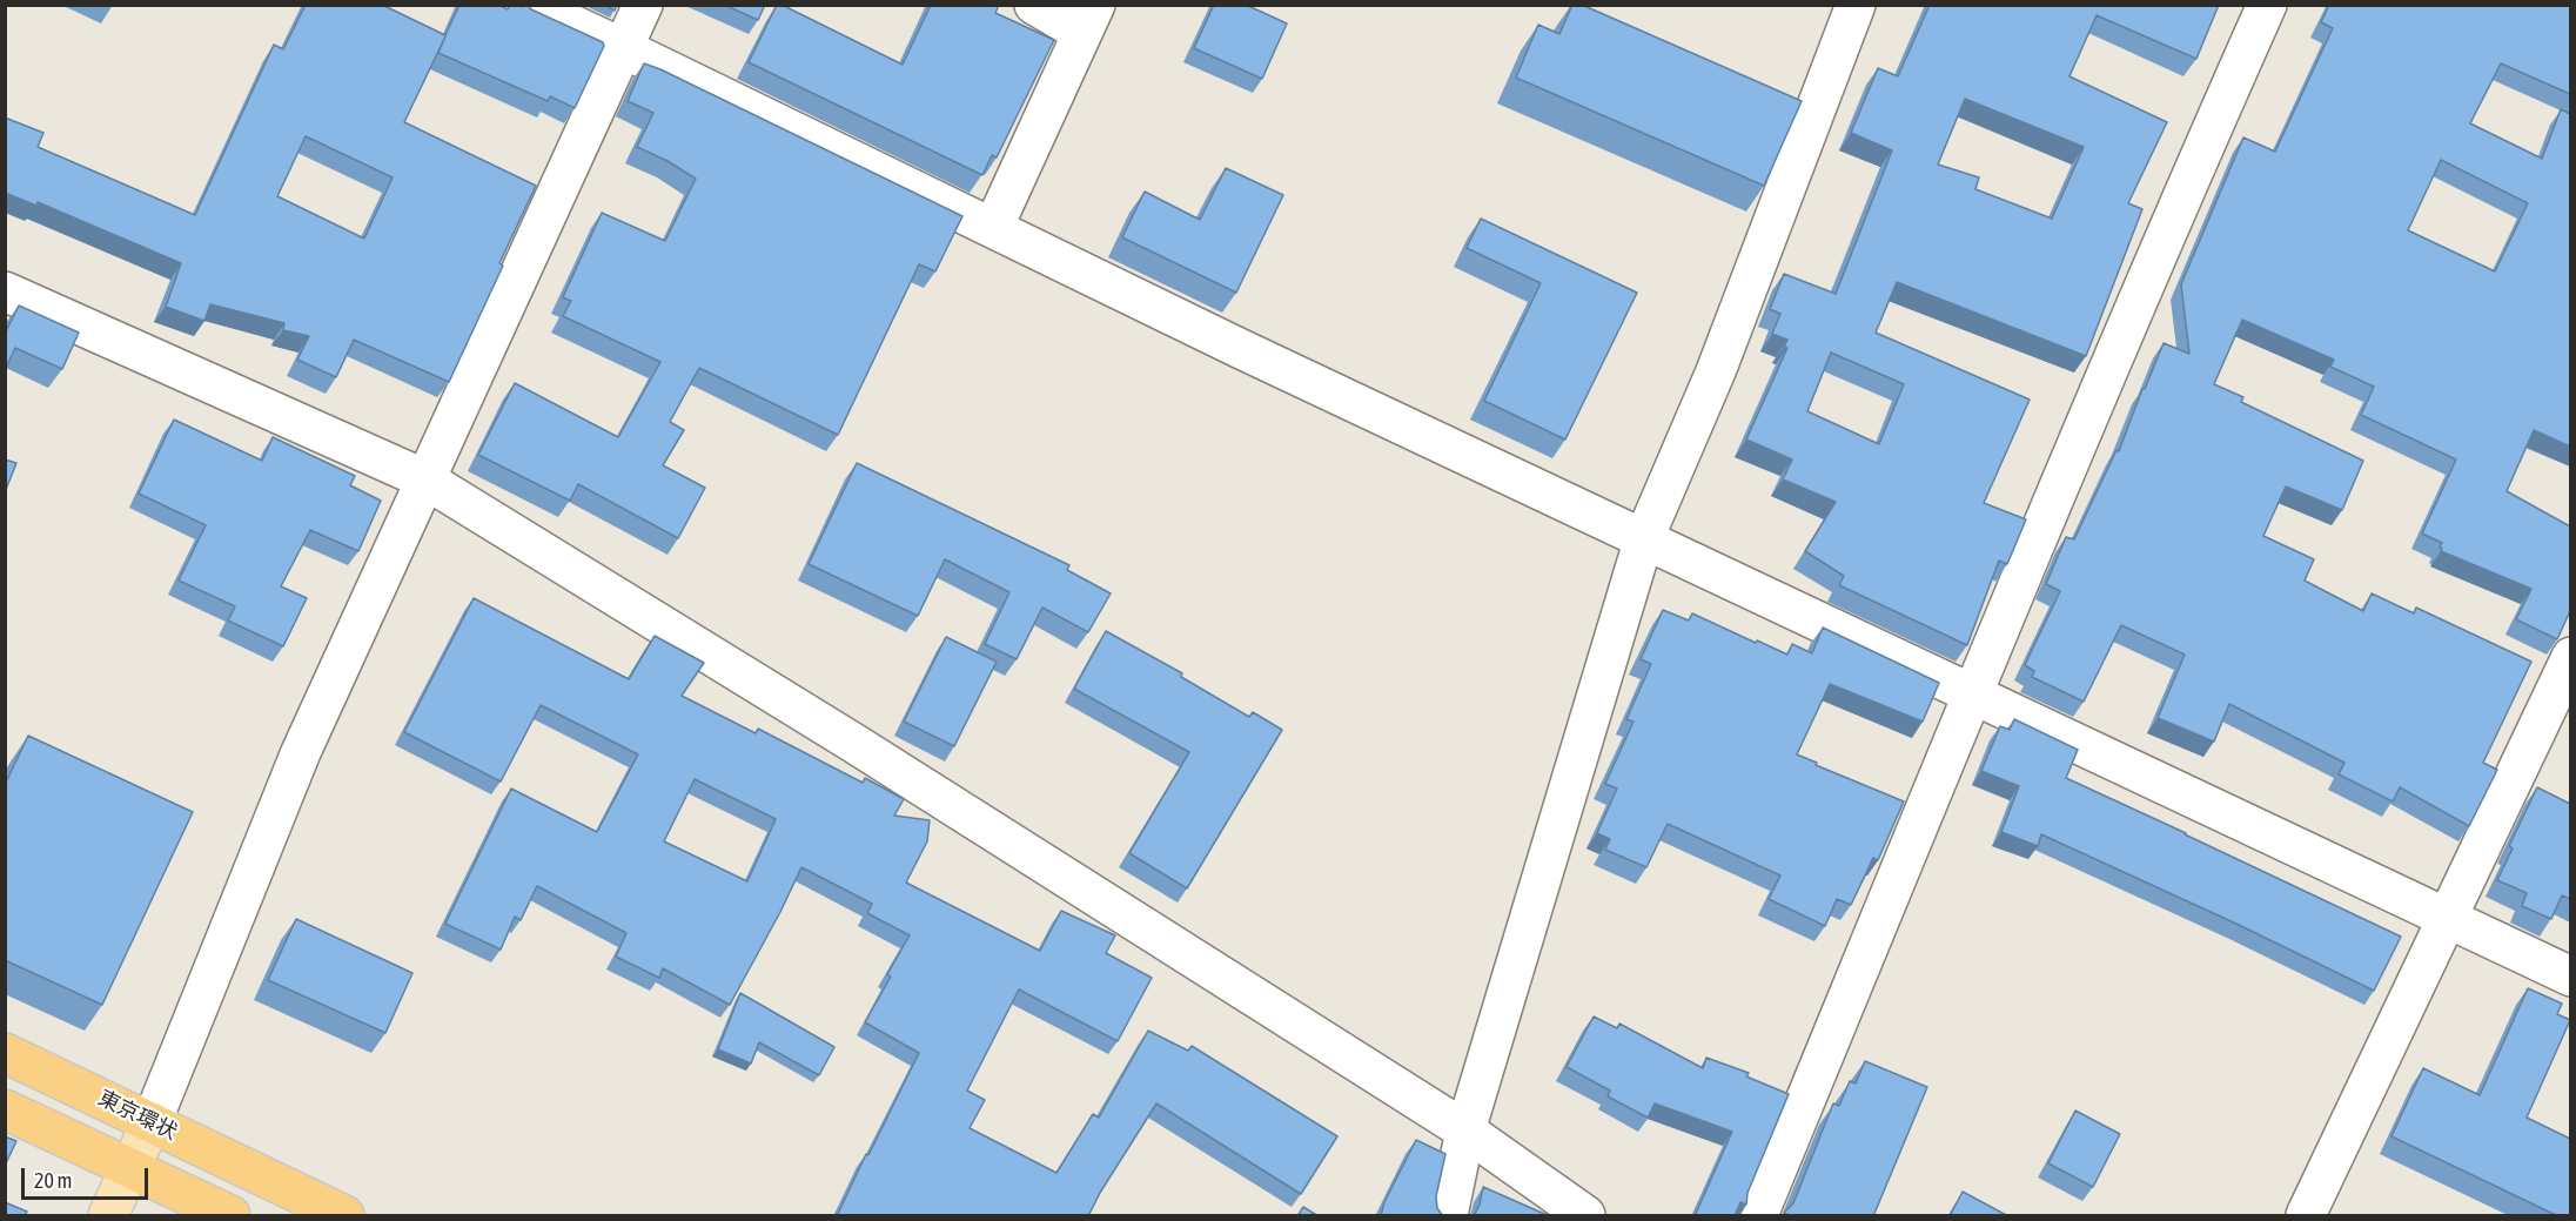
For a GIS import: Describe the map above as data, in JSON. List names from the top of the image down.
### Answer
{
  "streets": {
    "highway": ["東京環状"]
  },
  "scale_bar": "20 m"
}
